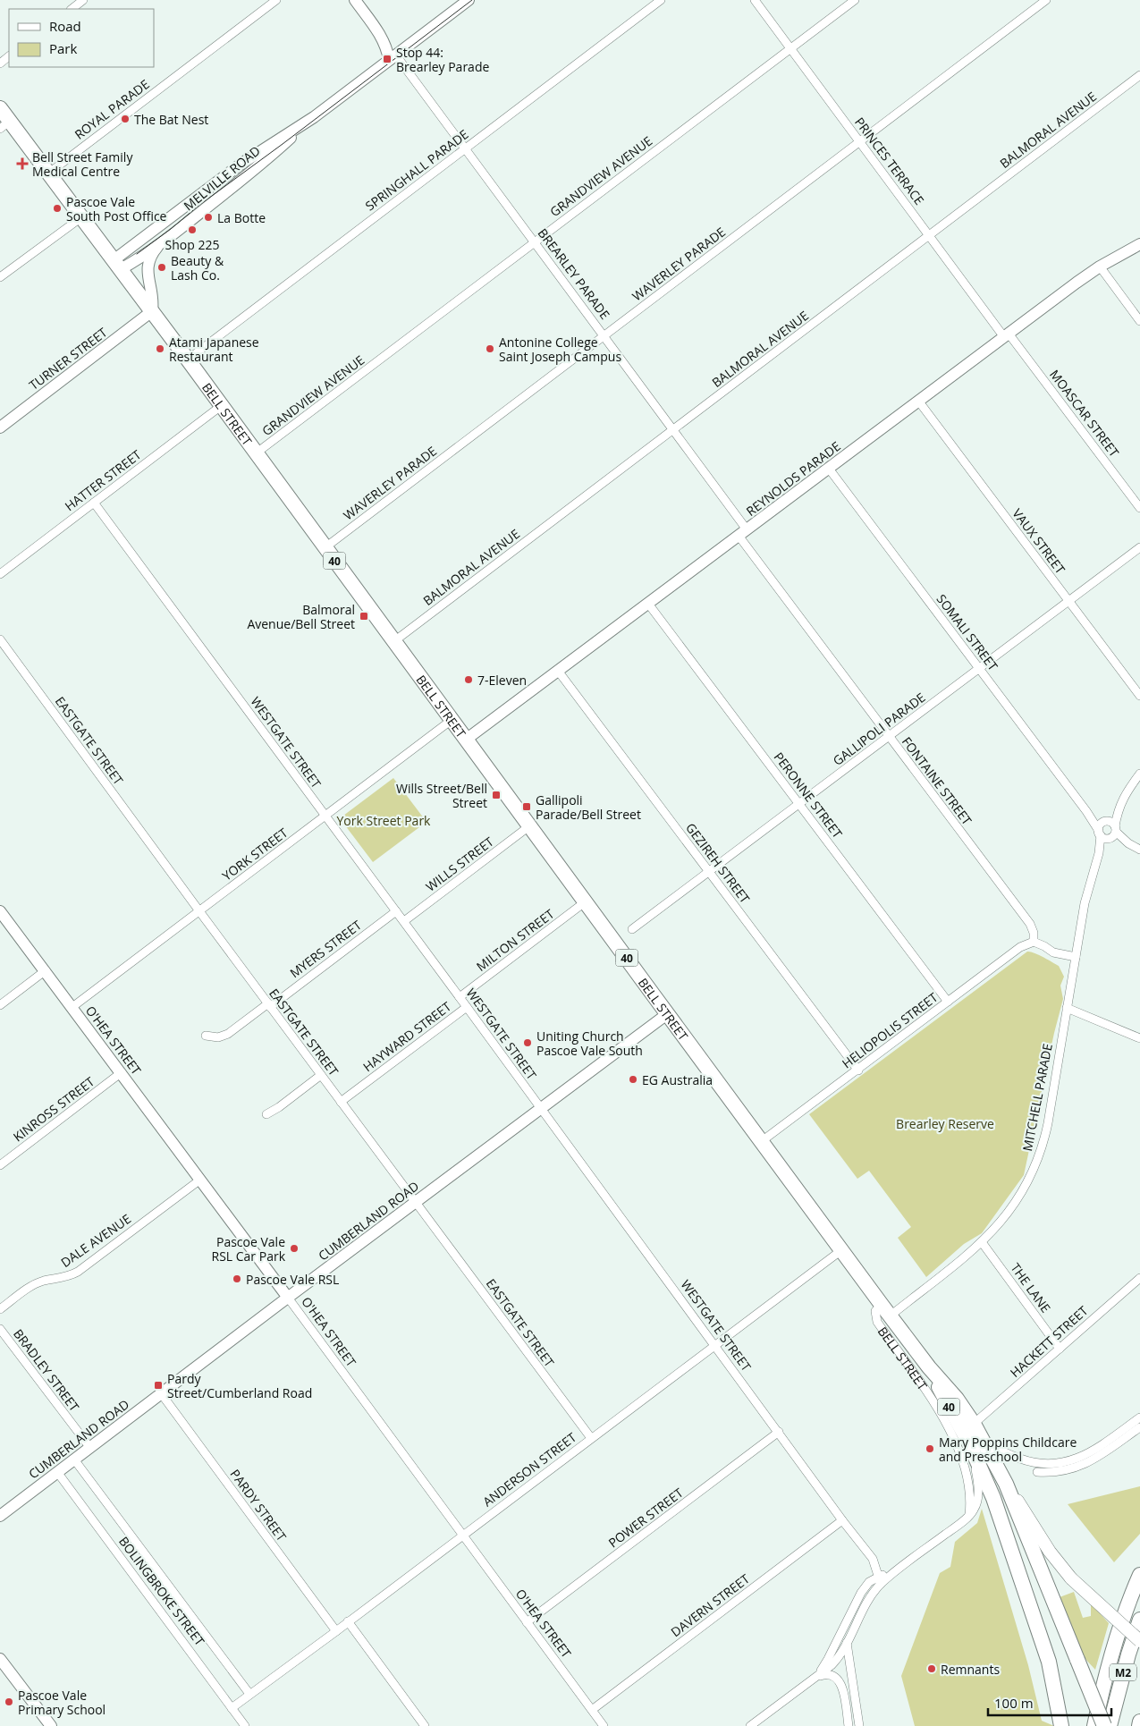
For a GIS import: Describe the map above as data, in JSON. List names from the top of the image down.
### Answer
{
  "streets": {
    "highway": ["BELL STREET", "40", "M2"],
    "main road": [
      "MELVILLE ROAD",
      "BREARLEY PARADE",
      "TURNER STREET",
      "REYNOLDS PARADE",
      "O'HEA STREET",
      "CUMBERLAND ROAD"
    ],
    "street": [
      "ROYAL PARADE",
      "BALMORAL AVENUE",
      "PRINCES TERRACE",
      "SPRINGHALL PARADE",
      "GRANDVIEW AVENUE",
      "WAVERLEY PARADE",
      "MOASCAR STREET",
      "HATTER STREET",
      "VAUX STREET",
      "SOMALI STREET",
      "GALLIPOLI PARADE",
      "EASTGATE STREET",
      "WESTGATE STREET",
      "FONTAINE STREET",
      "PERONNE STREET",
      "YORK STREET",
      "GEZIREH STREET",
      "WILLS STREET",
      "MILTON STREET",
      "MYERS STREET",
      "HELIOPOLIS STREET",
      "HAYWARD STREET",
      "MITCHELL PARADE",
      "KINROSS STREET",
      "DALE AVENUE",
      "THE LANE",
      "HACKETT STREET",
      "BRADLEY STREET",
      "ANDERSON STREET",
      "PARDY STREET",
      "POWER STREET",
      "BOLINGBROKE STREET",
      "DAVERN STREET"
    ]
  },
  "crossings": [
    ["ROYAL PARADE", "BELL STREET"],
    ["BALMORAL AVENUE", "PRINCES TERRACE"],
    ["BALMORAL AVENUE", "BREARLEY PARADE"],
    ["BALMORAL AVENUE", "BELL STREET"],
    ["PRINCES TERRACE", "GRANDVIEW AVENUE"],
    ["PRINCES TERRACE", "WAVERLEY PARADE"],
    ["PRINCES TERRACE", "MOASCAR STREET"],
    ["PRINCES TERRACE", "REYNOLDS PARADE"],
    ["SPRINGHALL PARADE", "BREARLEY PARADE"],
    ["SPRINGHALL PARADE", "BELL STREET"],
    ["GRANDVIEW AVENUE", "BREARLEY PARADE"],
    ["GRANDVIEW AVENUE", "BELL STREET"],
    ["MELVILLE ROAD", "BREARLEY PARADE"],
    ["MELVILLE ROAD", "BELL STREET"],
    ["WAVERLEY PARADE", "BREARLEY PARADE"],
    ["WAVERLEY PARADE", "BELL STREET"],
    ["BREARLEY PARADE", "REYNOLDS PARADE"],
    ["BREARLEY PARADE", "FONTAINE STREET"],
    ["TURNER STREET", "BELL STREET"],
    ["MOASCAR STREET", "REYNOLDS PARADE"],
    ["BELL STREET", "REYNOLDS PARADE"],
    ["BELL STREET", "HATTER STREET"],
    ["BELL STREET", "YORK STREET"],
    ["BELL STREET", "WILLS STREET"],
    ["BELL STREET", "MILTON STREET"],
    ["BELL STREET", "HELIOPOLIS STREET"],
    ["BELL STREET", "MITCHELL PARADE"],
    ["BELL STREET", "CUMBERLAND ROAD"],
    ["BELL STREET", "HACKETT STREET"],
    ["BELL STREET", "ANDERSON STREET"],
    ["REYNOLDS PARADE", "VAUX STREET"],
    ["REYNOLDS PARADE", "SOMALI STREET"],
    ["REYNOLDS PARADE", "FONTAINE STREET"],
    ["REYNOLDS PARADE", "PERONNE STREET"],
    ["REYNOLDS PARADE", "GEZIREH STREET"],
    ["HATTER STREET", "WESTGATE STREET"],
    ["VAUX STREET", "GALLIPOLI PARADE"],
    ["SOMALI STREET", "GALLIPOLI PARADE"],
    ["SOMALI STREET", "MITCHELL PARADE"],
    ["GALLIPOLI PARADE", "FONTAINE STREET"],
    ["GALLIPOLI PARADE", "PERONNE STREET"],
    ["GALLIPOLI PARADE", "GEZIREH STREET"],
    ["EASTGATE STREET", "YORK STREET"],
    ["EASTGATE STREET", "MYERS STREET"],
    ["EASTGATE STREET", "HAYWARD STREET"],
    ["EASTGATE STREET", "CUMBERLAND ROAD"],
    ["EASTGATE STREET", "ANDERSON STREET"],
    ["WESTGATE STREET", "YORK STREET"],
    ["WESTGATE STREET", "WILLS STREET"],
    ["WESTGATE STREET", "MILTON STREET"],
    ["WESTGATE STREET", "MYERS STREET"],
    ["WESTGATE STREET", "HAYWARD STREET"],
    ["WESTGATE STREET", "CUMBERLAND ROAD"],
    ["WESTGATE STREET", "ANDERSON STREET"],
    ["WESTGATE STREET", "POWER STREET"],
    ["WESTGATE STREET", "DAVERN STREET"],
    ["FONTAINE STREET", "HELIOPOLIS STREET"],
    ["PERONNE STREET", "HELIOPOLIS STREET"],
    ["YORK STREET", "O'HEA STREET"],
    ["GEZIREH STREET", "HELIOPOLIS STREET"],
    ["O'HEA STREET", "KINROSS STREET"],
    ["O'HEA STREET", "CUMBERLAND ROAD"],
    ["O'HEA STREET", "DALE AVENUE"],
    ["O'HEA STREET", "ANDERSON STREET"],
    ["O'HEA STREET", "POWER STREET"],
    ["O'HEA STREET", "DAVERN STREET"],
    ["MITCHELL PARADE", "THE LANE"],
    ["CUMBERLAND ROAD", "BRADLEY STREET"],
    ["CUMBERLAND ROAD", "PARDY STREET"],
    ["CUMBERLAND ROAD", "BOLINGBROKE STREET"],
    ["THE LANE", "HACKETT STREET"],
    ["ANDERSON STREET", "PARDY STREET"],
    ["ANDERSON STREET", "BOLINGBROKE STREET"]
  ],
  "parks": ["York Street Park", "Brearley Reserve"],
  "places": {
    "transit": [
      "Stop 44: Brearley Parade",
      "Balmoral Avenue/Bell Street",
      "Wills Street/Bell Street",
      "Gallipoli Parade/Bell Street",
      "Pardy Street/Cumberland Road"
    ],
    "other": [
      "The Bat Nest",
      "Pascoe Vale South Post Office",
      "La Botte",
      "Shop 225",
      "Beauty & Lash Co.",
      "Atami Japanese Restaurant",
      "Antonine College Saint Joseph Campus",
      "7-Eleven",
      "Uniting Church Pascoe Vale South",
      "EG Australia",
      "Pascoe Vale RSL Car Park",
      "Pascoe Vale RSL",
      "Mary Poppins Childcare and Preschool",
      "Remnants",
      "Pascoe Vale Primary School"
    ],
    "health": ["Bell Street Family Medical Centre"]
  },
  "legend": ["Road", "Park"],
  "scale_bar": "100 m"
}
